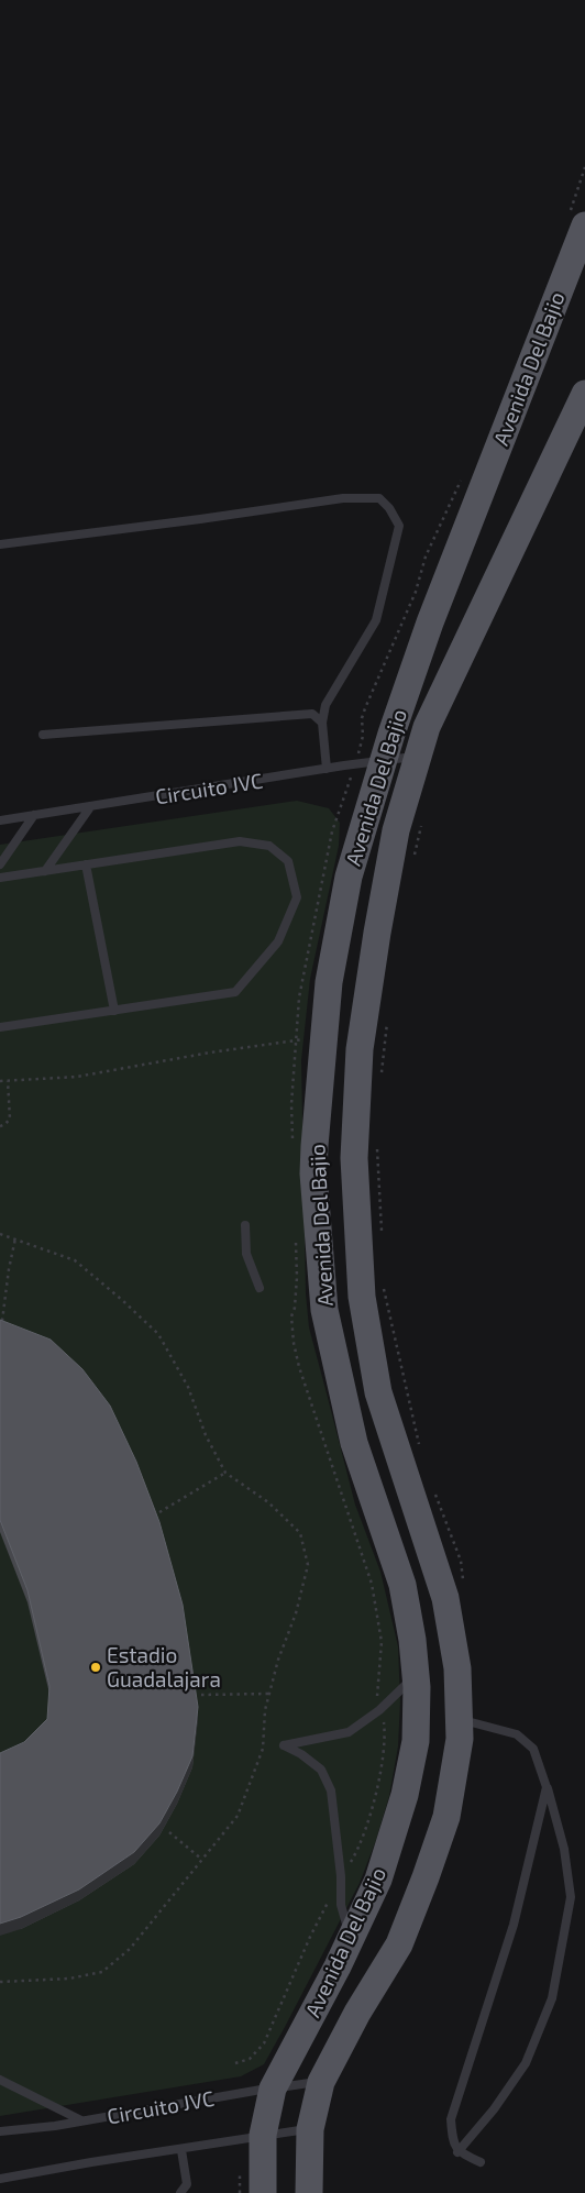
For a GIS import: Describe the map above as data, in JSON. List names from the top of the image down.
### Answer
{
  "streets": {
    "main road": ["Avenida Del Bajio"],
    "lane": ["Circuito JVC"]
  },
  "crossings": [
    ["Avenida Del Bajio", "Circuito JVC"]
  ],
  "places": ["Estadio Guadalajara"]
}
